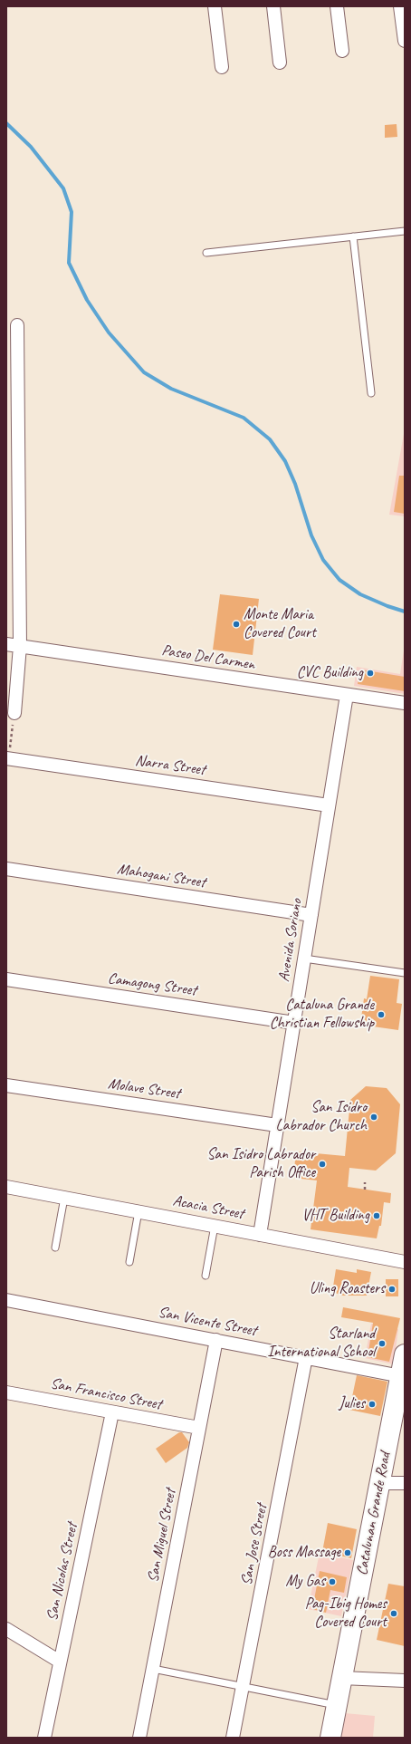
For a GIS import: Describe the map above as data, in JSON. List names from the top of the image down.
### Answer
{
  "streets": {
    "main road": ["Catalunan Grande Road"],
    "street": [
      "Paseo Del Carmen",
      "Narra Street",
      "Mahogani Street",
      "Avenida Soriano",
      "Camagong Street",
      "Molave Street",
      "Acacia Street",
      "San Vicente Street",
      "San Francisco Street",
      "San Miguel Street",
      "San Jose Street",
      "San Nicolas Street"
    ]
  },
  "crossings": [
    ["Paseo Del Carmen", "Avenida Soriano"],
    ["Narra Street", "Avenida Soriano"],
    ["Mahogani Street", "Avenida Soriano"],
    ["Avenida Soriano", "Camagong Street"],
    ["Avenida Soriano", "Molave Street"],
    ["Avenida Soriano", "Acacia Street"],
    ["San Vicente Street", "Catalunan Grande Road"],
    ["San Vicente Street", "San Miguel Street"],
    ["San Vicente Street", "San Jose Street"],
    ["San Francisco Street", "San Miguel Street"],
    ["San Francisco Street", "San Nicolas Street"]
  ],
  "places": [
    "Monte Maria Covered Court",
    "CVC Building",
    "Cataluna Grande Christian Fellowship",
    "San Isidro Labrador Church",
    "San Isidro Labrador Parish Office",
    "VHT Building",
    "Uling Roasters",
    "Starland International School",
    "Julies",
    "Boss Massage",
    "My Gas",
    "Pag-Ibig Homes Covered Court"
  ]
}
